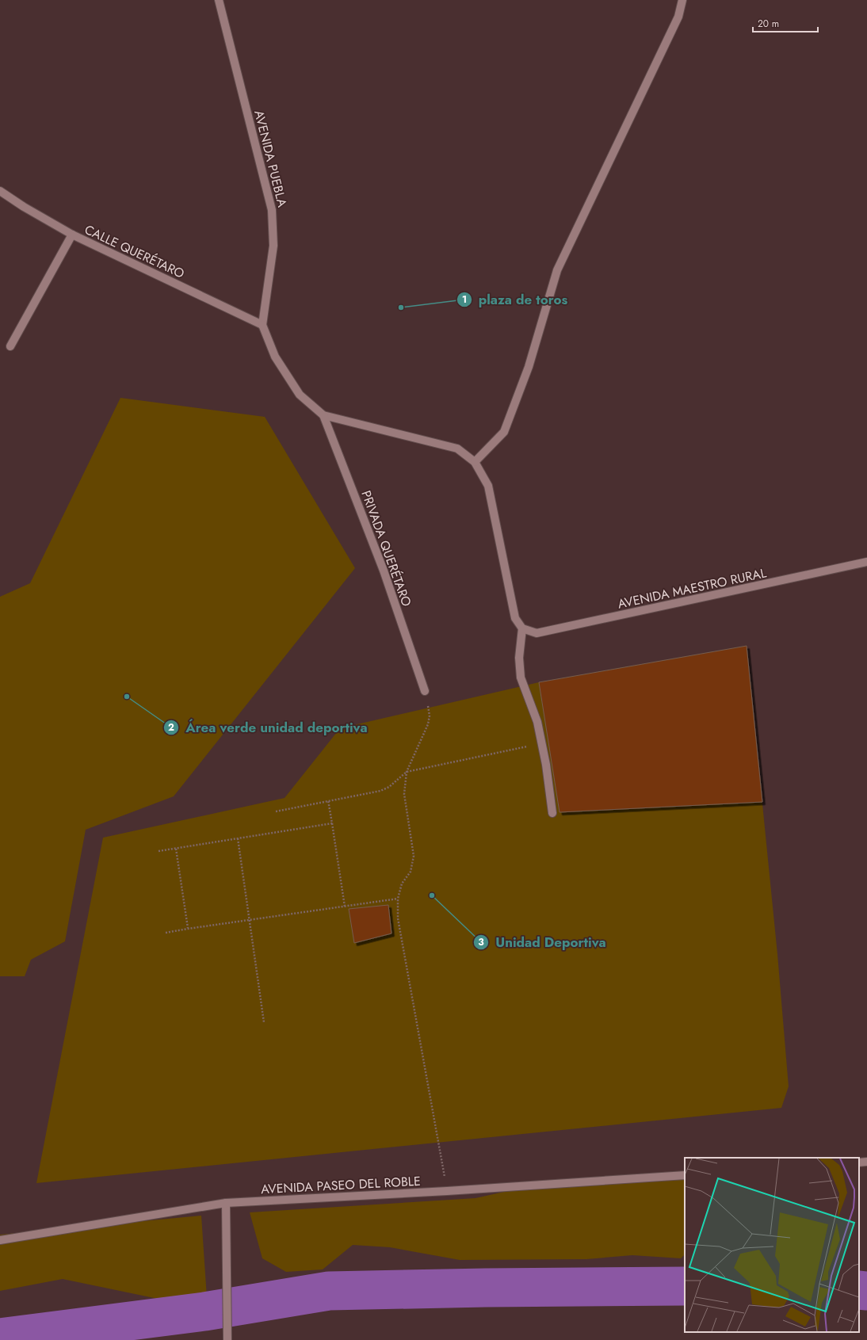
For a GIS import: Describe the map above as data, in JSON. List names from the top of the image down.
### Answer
{
  "streets": {
    "street": [
      "AVENIDA PUEBLA",
      "CALLE QUERÉTARO",
      "PRIVADA QUERÉTARO",
      "AVENIDA MAESTRO RURAL",
      "AVENIDA PASEO DEL ROBLE"
    ]
  },
  "crossings": [
    ["AVENIDA PUEBLA", "CALLE QUERÉTARO"]
  ],
  "places": ["plaza de toros", "Área verde unidad deportiva", "Unidad Deportiva"],
  "scale_bar": "20 m"
}
